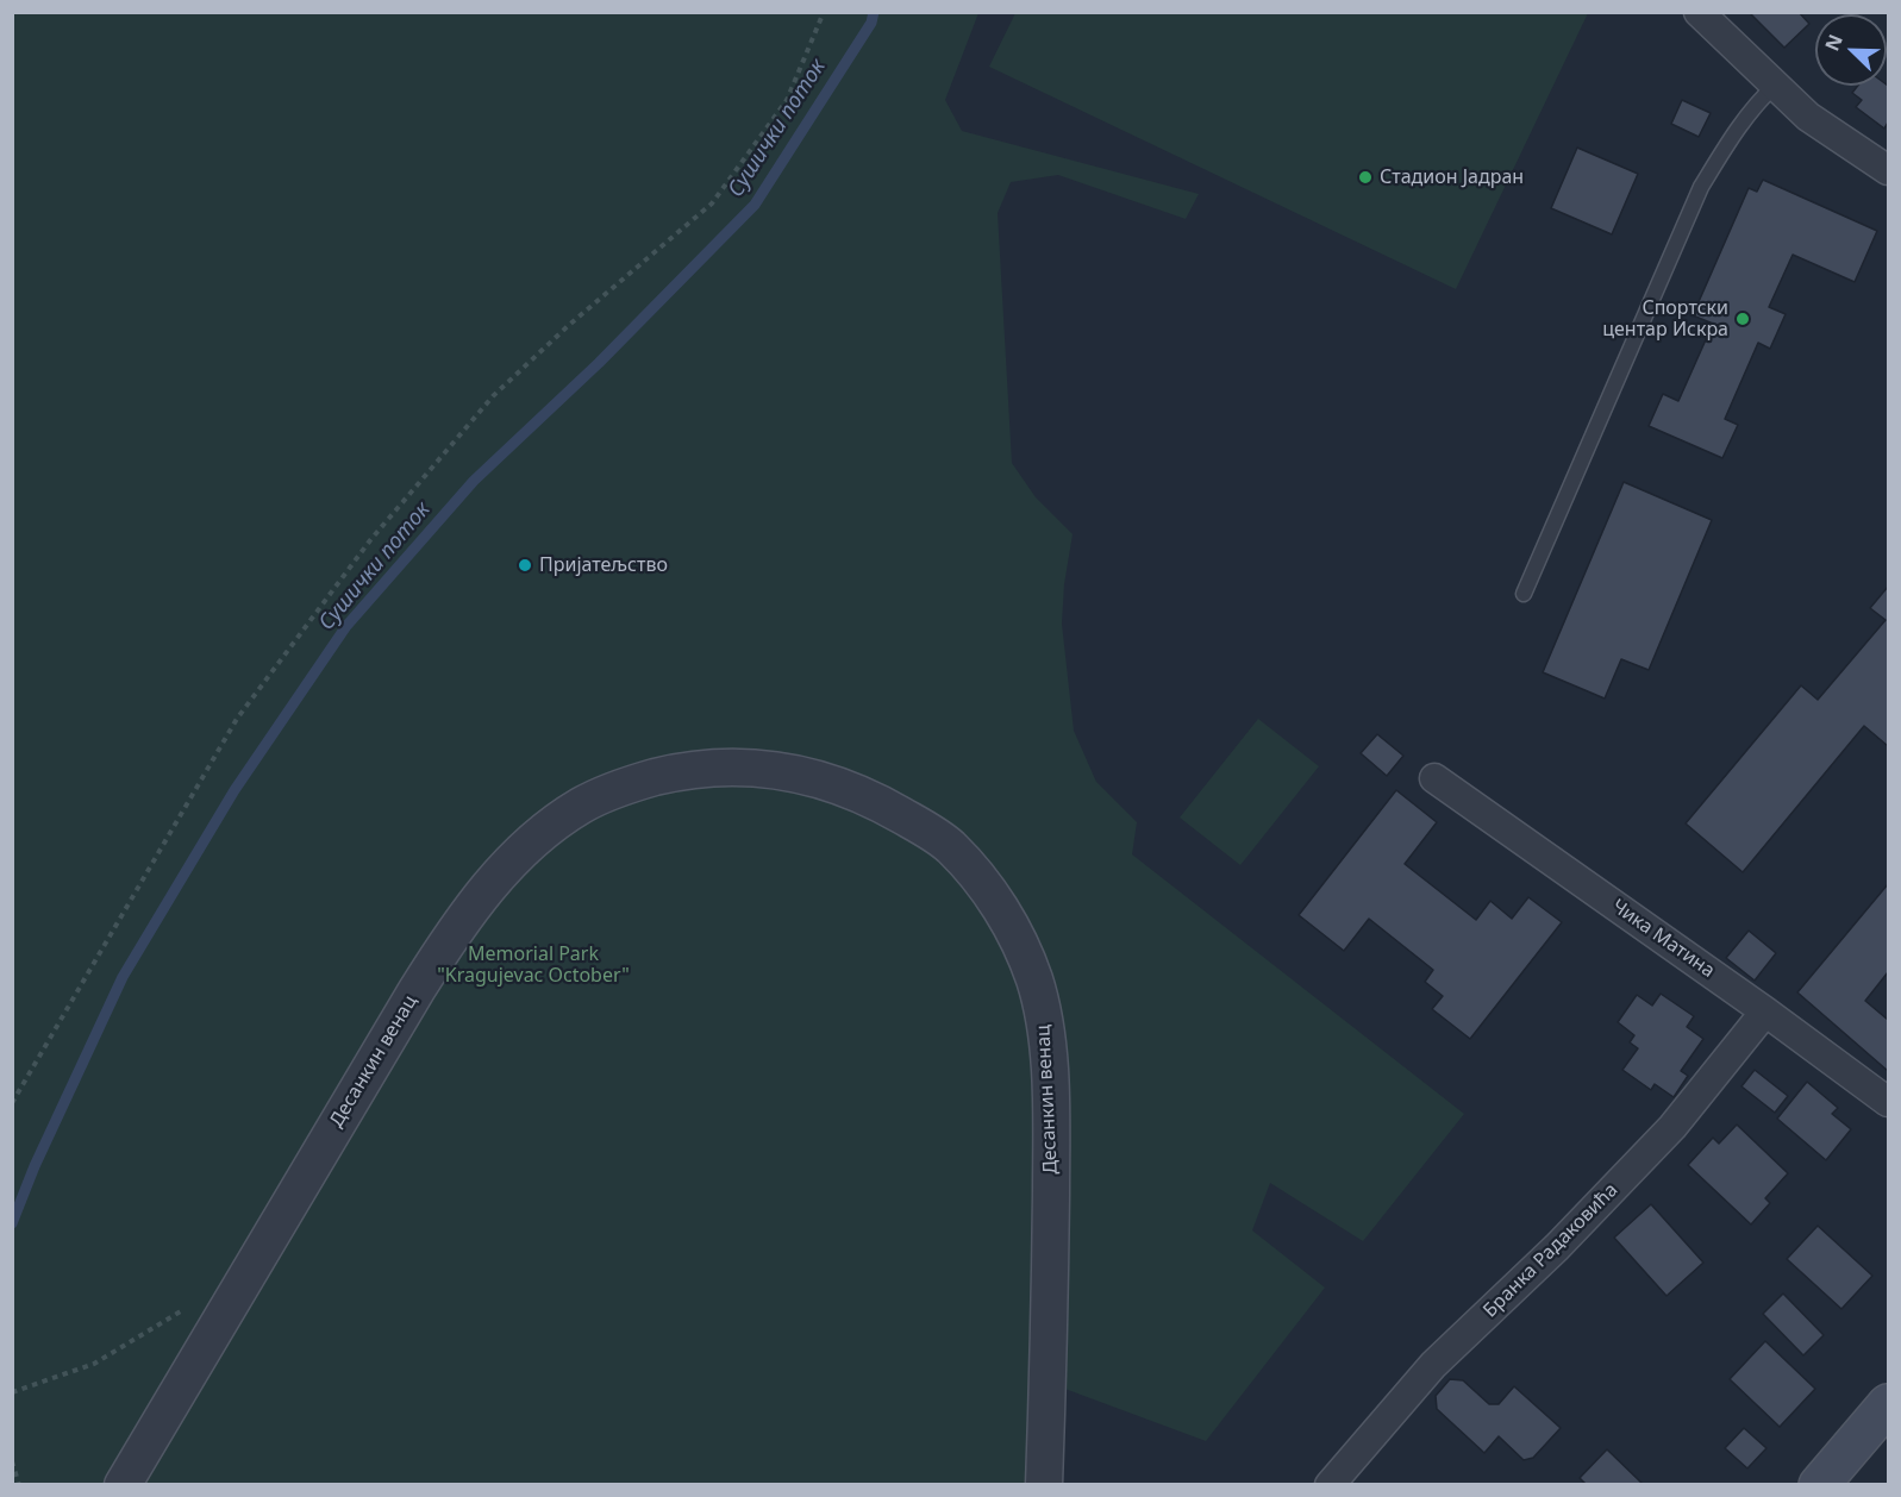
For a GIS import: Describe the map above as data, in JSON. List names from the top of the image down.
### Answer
{
  "streets": {
    "street": ["Чика Матина", "Десанкин венац", "Бранка Радаковића"]
  },
  "crossings": [
    ["Чика Матина", "Бранка Радаковића"]
  ],
  "water": ["Сушички поток"],
  "parks": ["Memorial Park \"Kragujevac October\""],
  "places": ["Стадион Јадран", "Спортски центар Искра", "Пријатељство"],
  "north": "top left"
}
